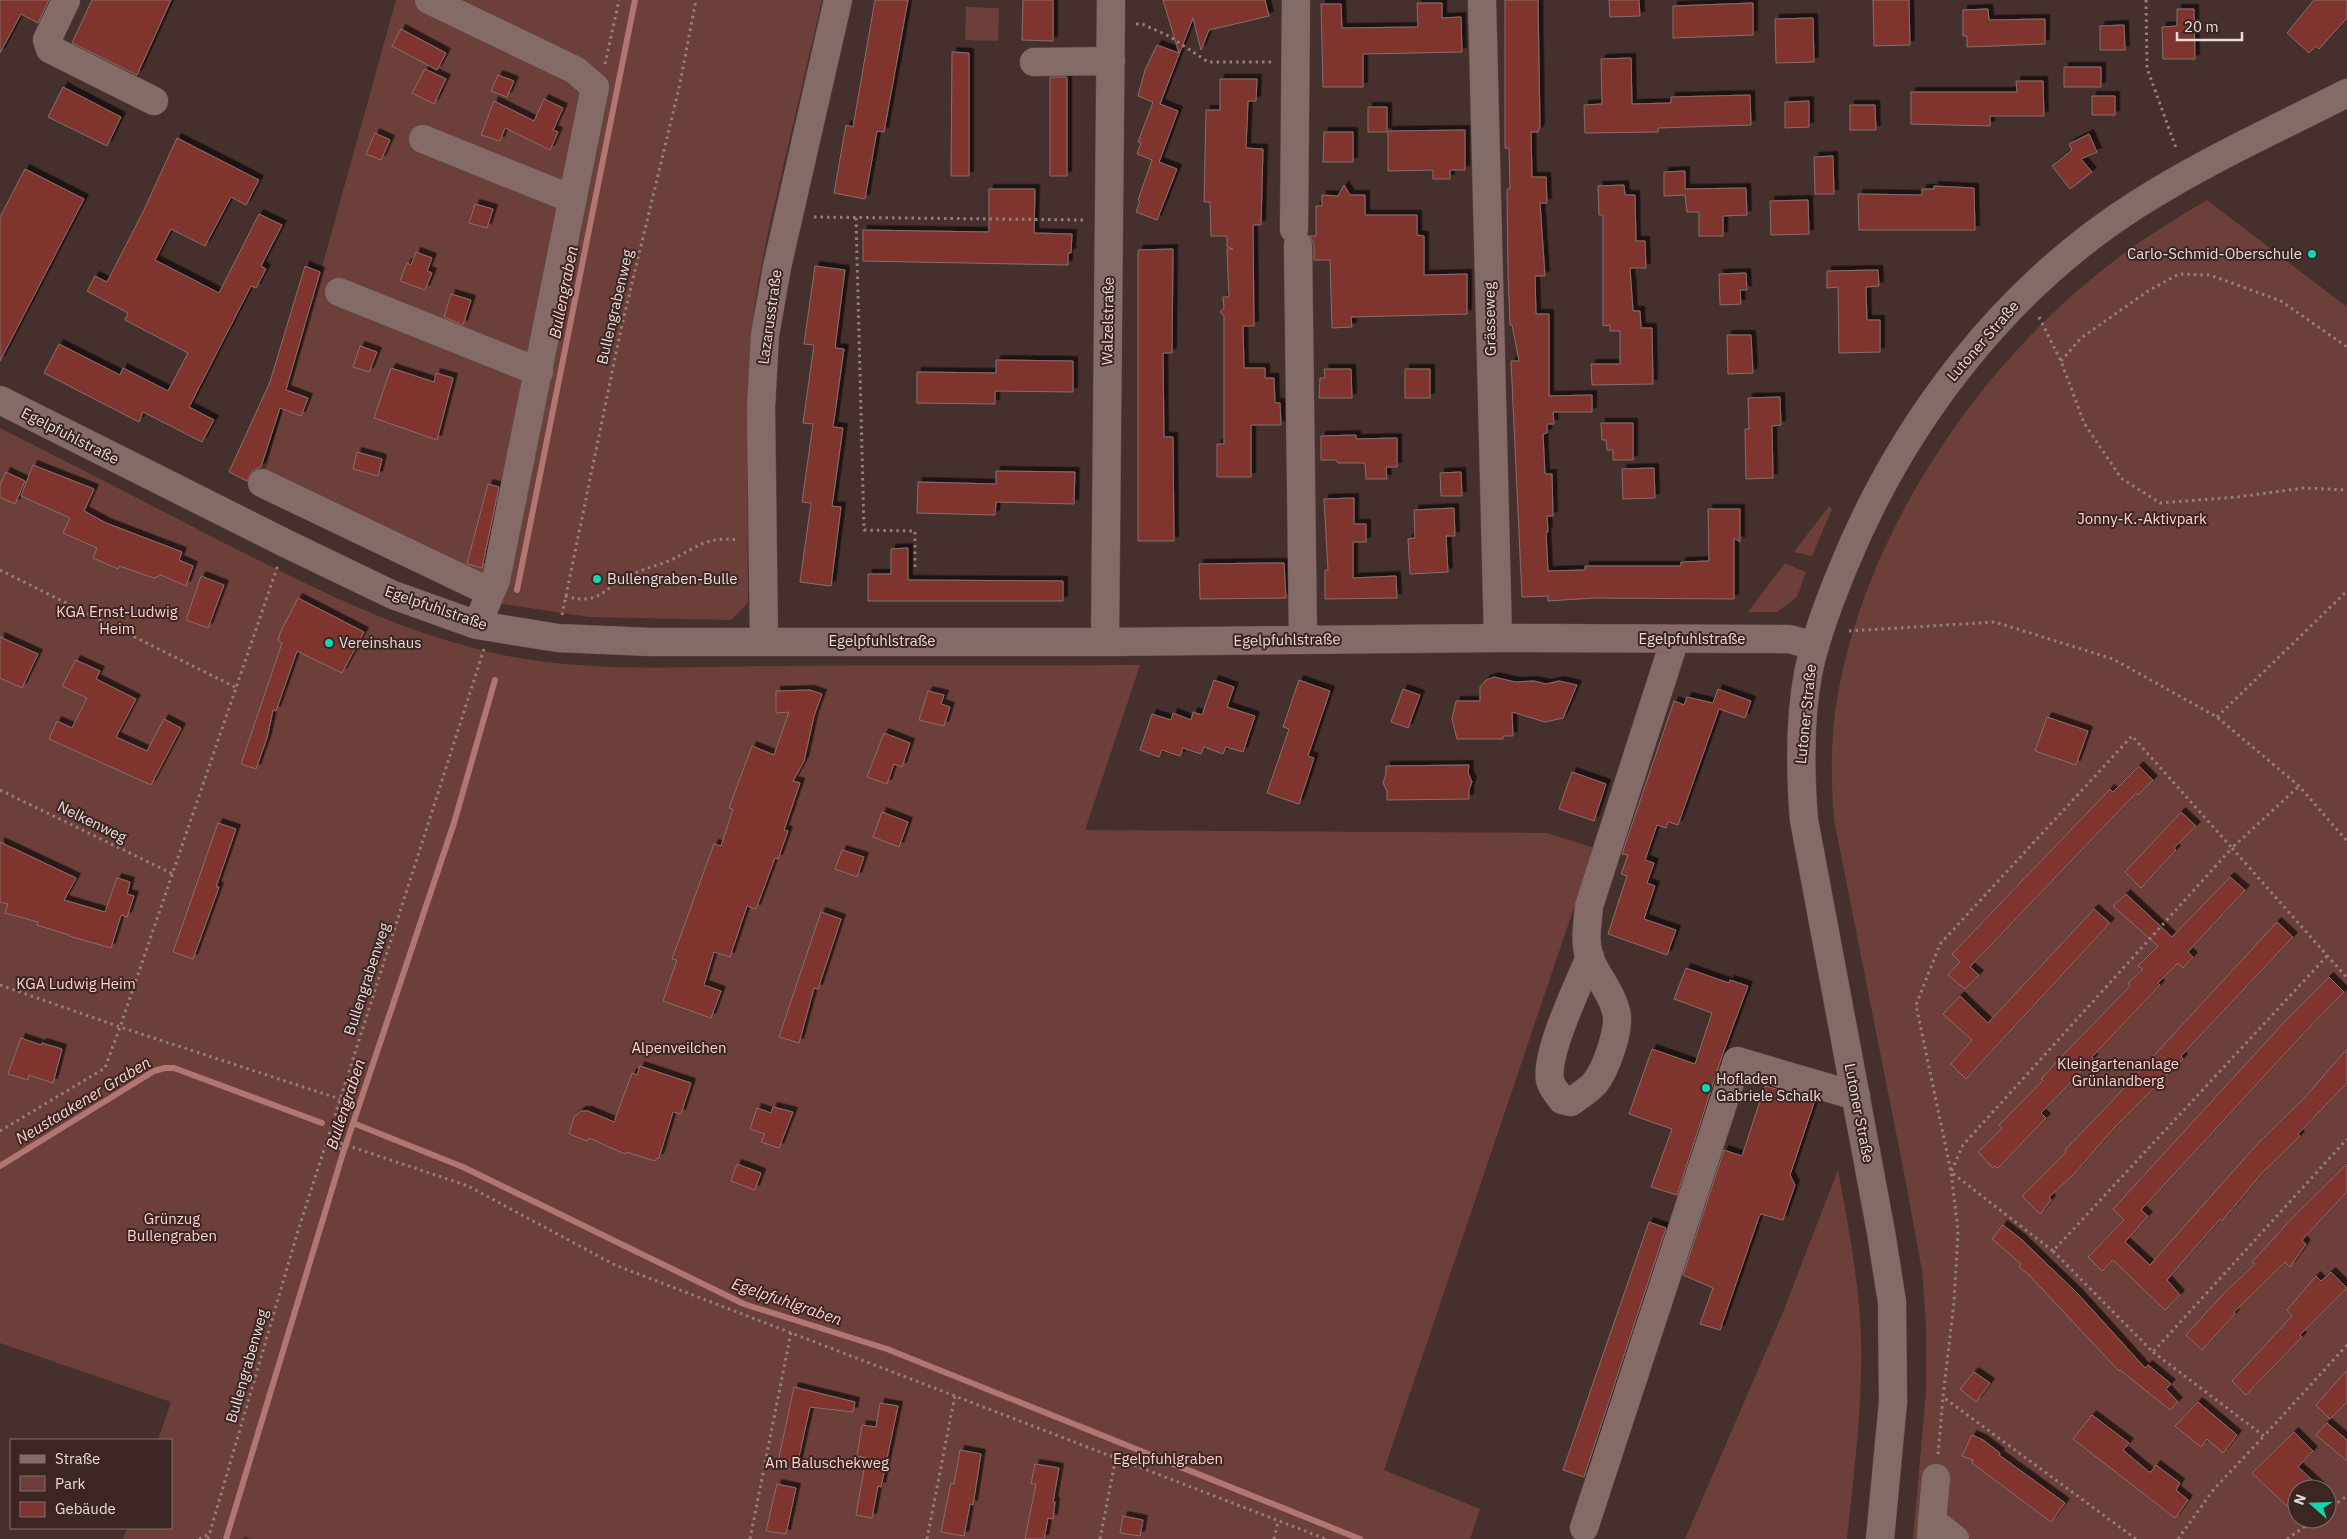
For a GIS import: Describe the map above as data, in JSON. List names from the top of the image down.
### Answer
{
  "streets": {
    "street": [
      "Lazarusstraße",
      "Grässeweg",
      "Walzelstraße",
      "Lutoner Straße",
      "Egelpfuhlstraße"
    ],
    "path": ["Bullengrabenweg", "Nelkenweg"]
  },
  "crossings": [
    ["Bullengrabenweg", "Egelpfuhlstraße"],
    ["Lazarusstraße", "Egelpfuhlstraße"],
    ["Grässeweg", "Egelpfuhlstraße"],
    ["Walzelstraße", "Egelpfuhlstraße"],
    ["Lutoner Straße", "Egelpfuhlstraße"]
  ],
  "water": ["Bullengraben", "Neustaakener Graben", "Egelpfuhlgraben"],
  "parks": [
    "Jonny-K.-Aktivpark",
    "KGA Ernst-Ludwig Heim",
    "KGA Ludwig Heim",
    "Alpenveilchen",
    "Kleingartenanlage Grünlandberg",
    "Grünzug Bullengraben",
    "Egelpfuhlgraben",
    "Am Baluschekweg"
  ],
  "places": [
    "Carlo-Schmid-Oberschule",
    "Bullengraben-Bulle",
    "Vereinshaus",
    "Hofladen Gabriele Schalk"
  ],
  "legend": ["Straße", "Park", "Gebäude"],
  "scale_bar": "20 m",
  "north": "left"
}
